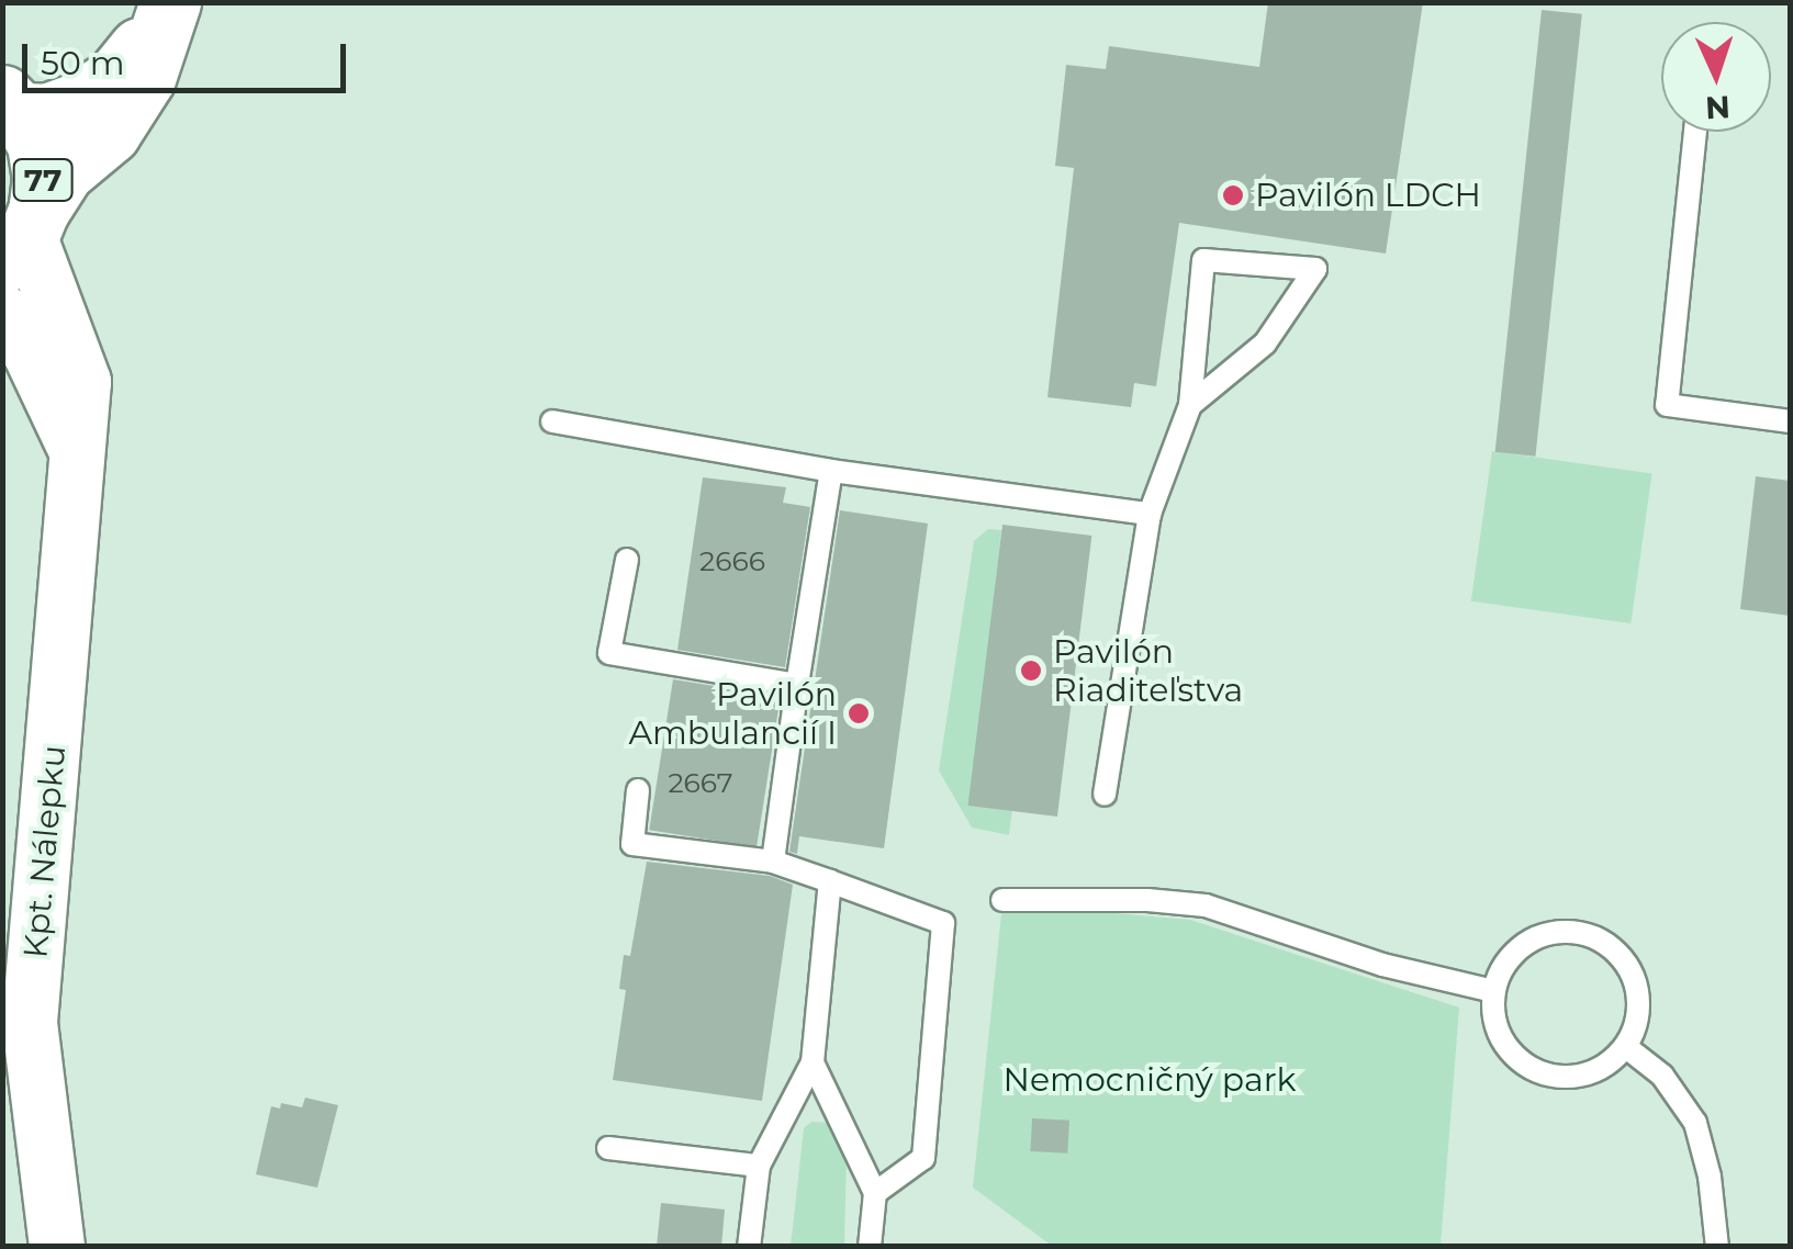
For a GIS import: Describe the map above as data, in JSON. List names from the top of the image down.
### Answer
{
  "streets": {
    "main road": ["77"],
    "street": ["Kpt. Nálepku"]
  },
  "crossings": [
    ["77", "Kpt. Nálepku"]
  ],
  "parks": ["Nemocničný park"],
  "places": ["Pavilón LDCH", "Pavilón Riaditeľstva", "Pavilón Ambulancií I"],
  "house_numbers": ["2666", "2667"],
  "scale_bar": "50 m",
  "north": "bottom"
}
